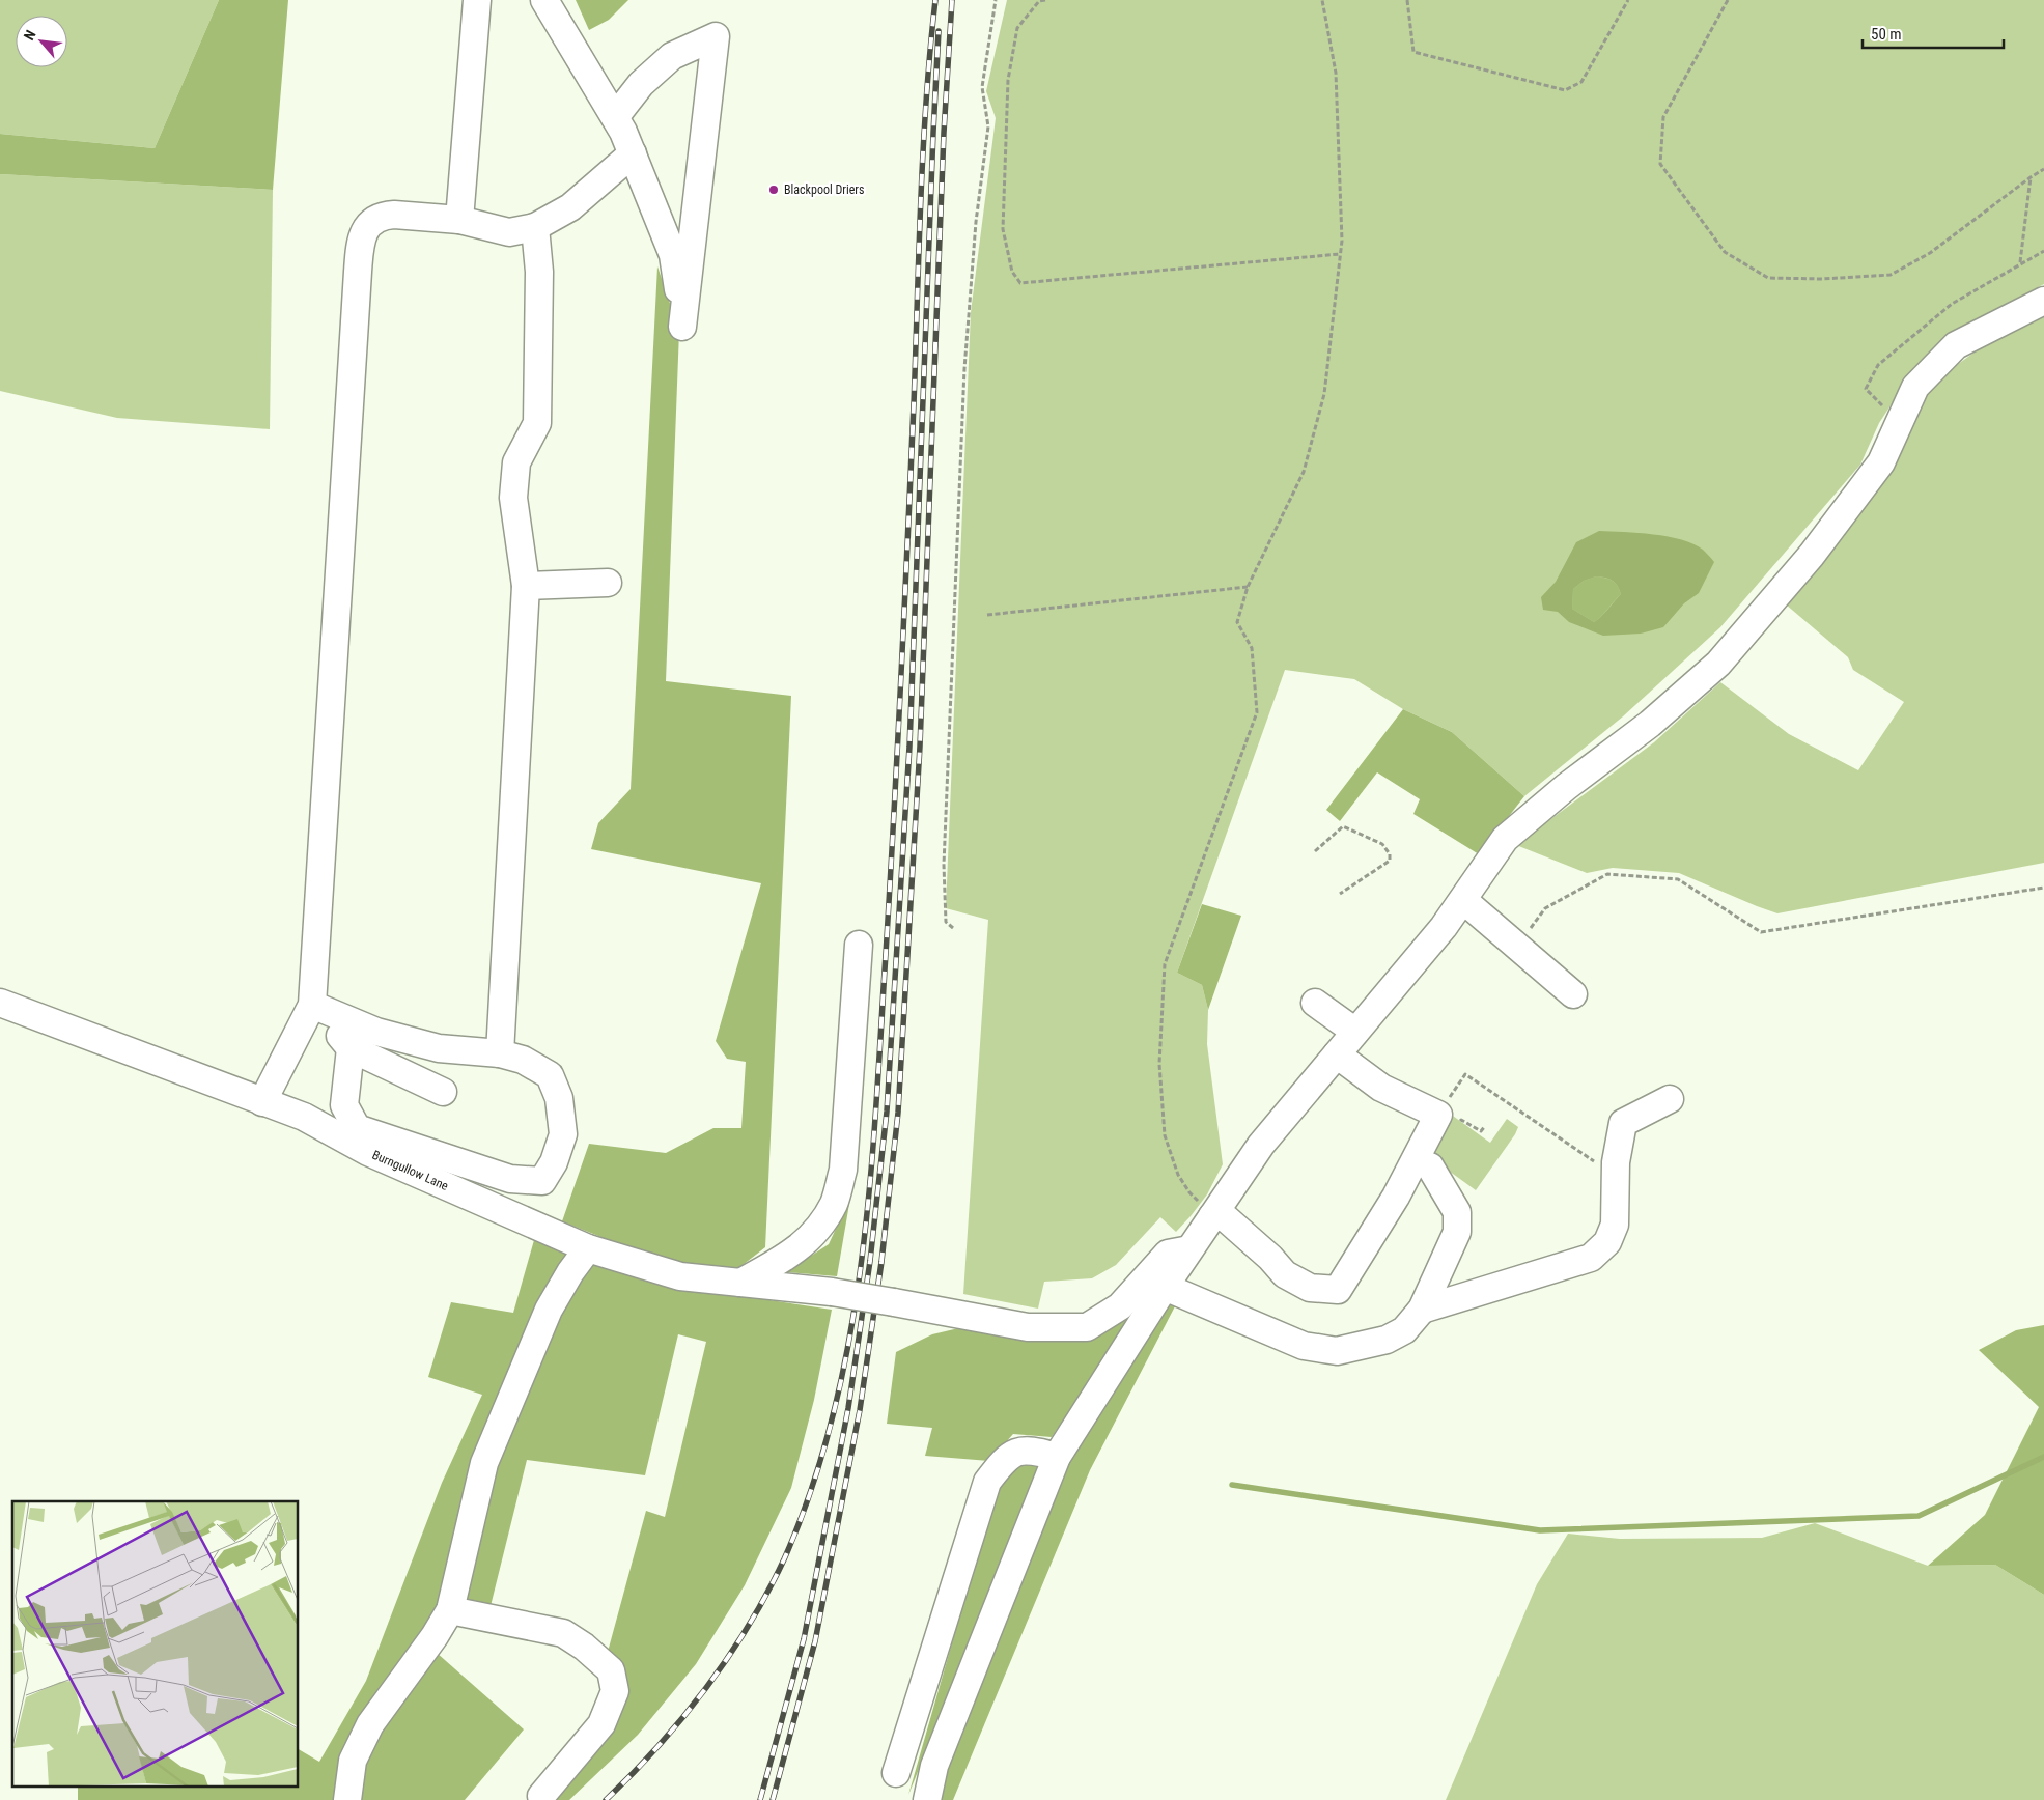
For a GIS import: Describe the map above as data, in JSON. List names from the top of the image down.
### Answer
{
  "streets": {
    "street": ["Burngullow Lane"]
  },
  "places": ["Blackpool Driers"],
  "scale_bar": "50 m",
  "north": "top left"
}
